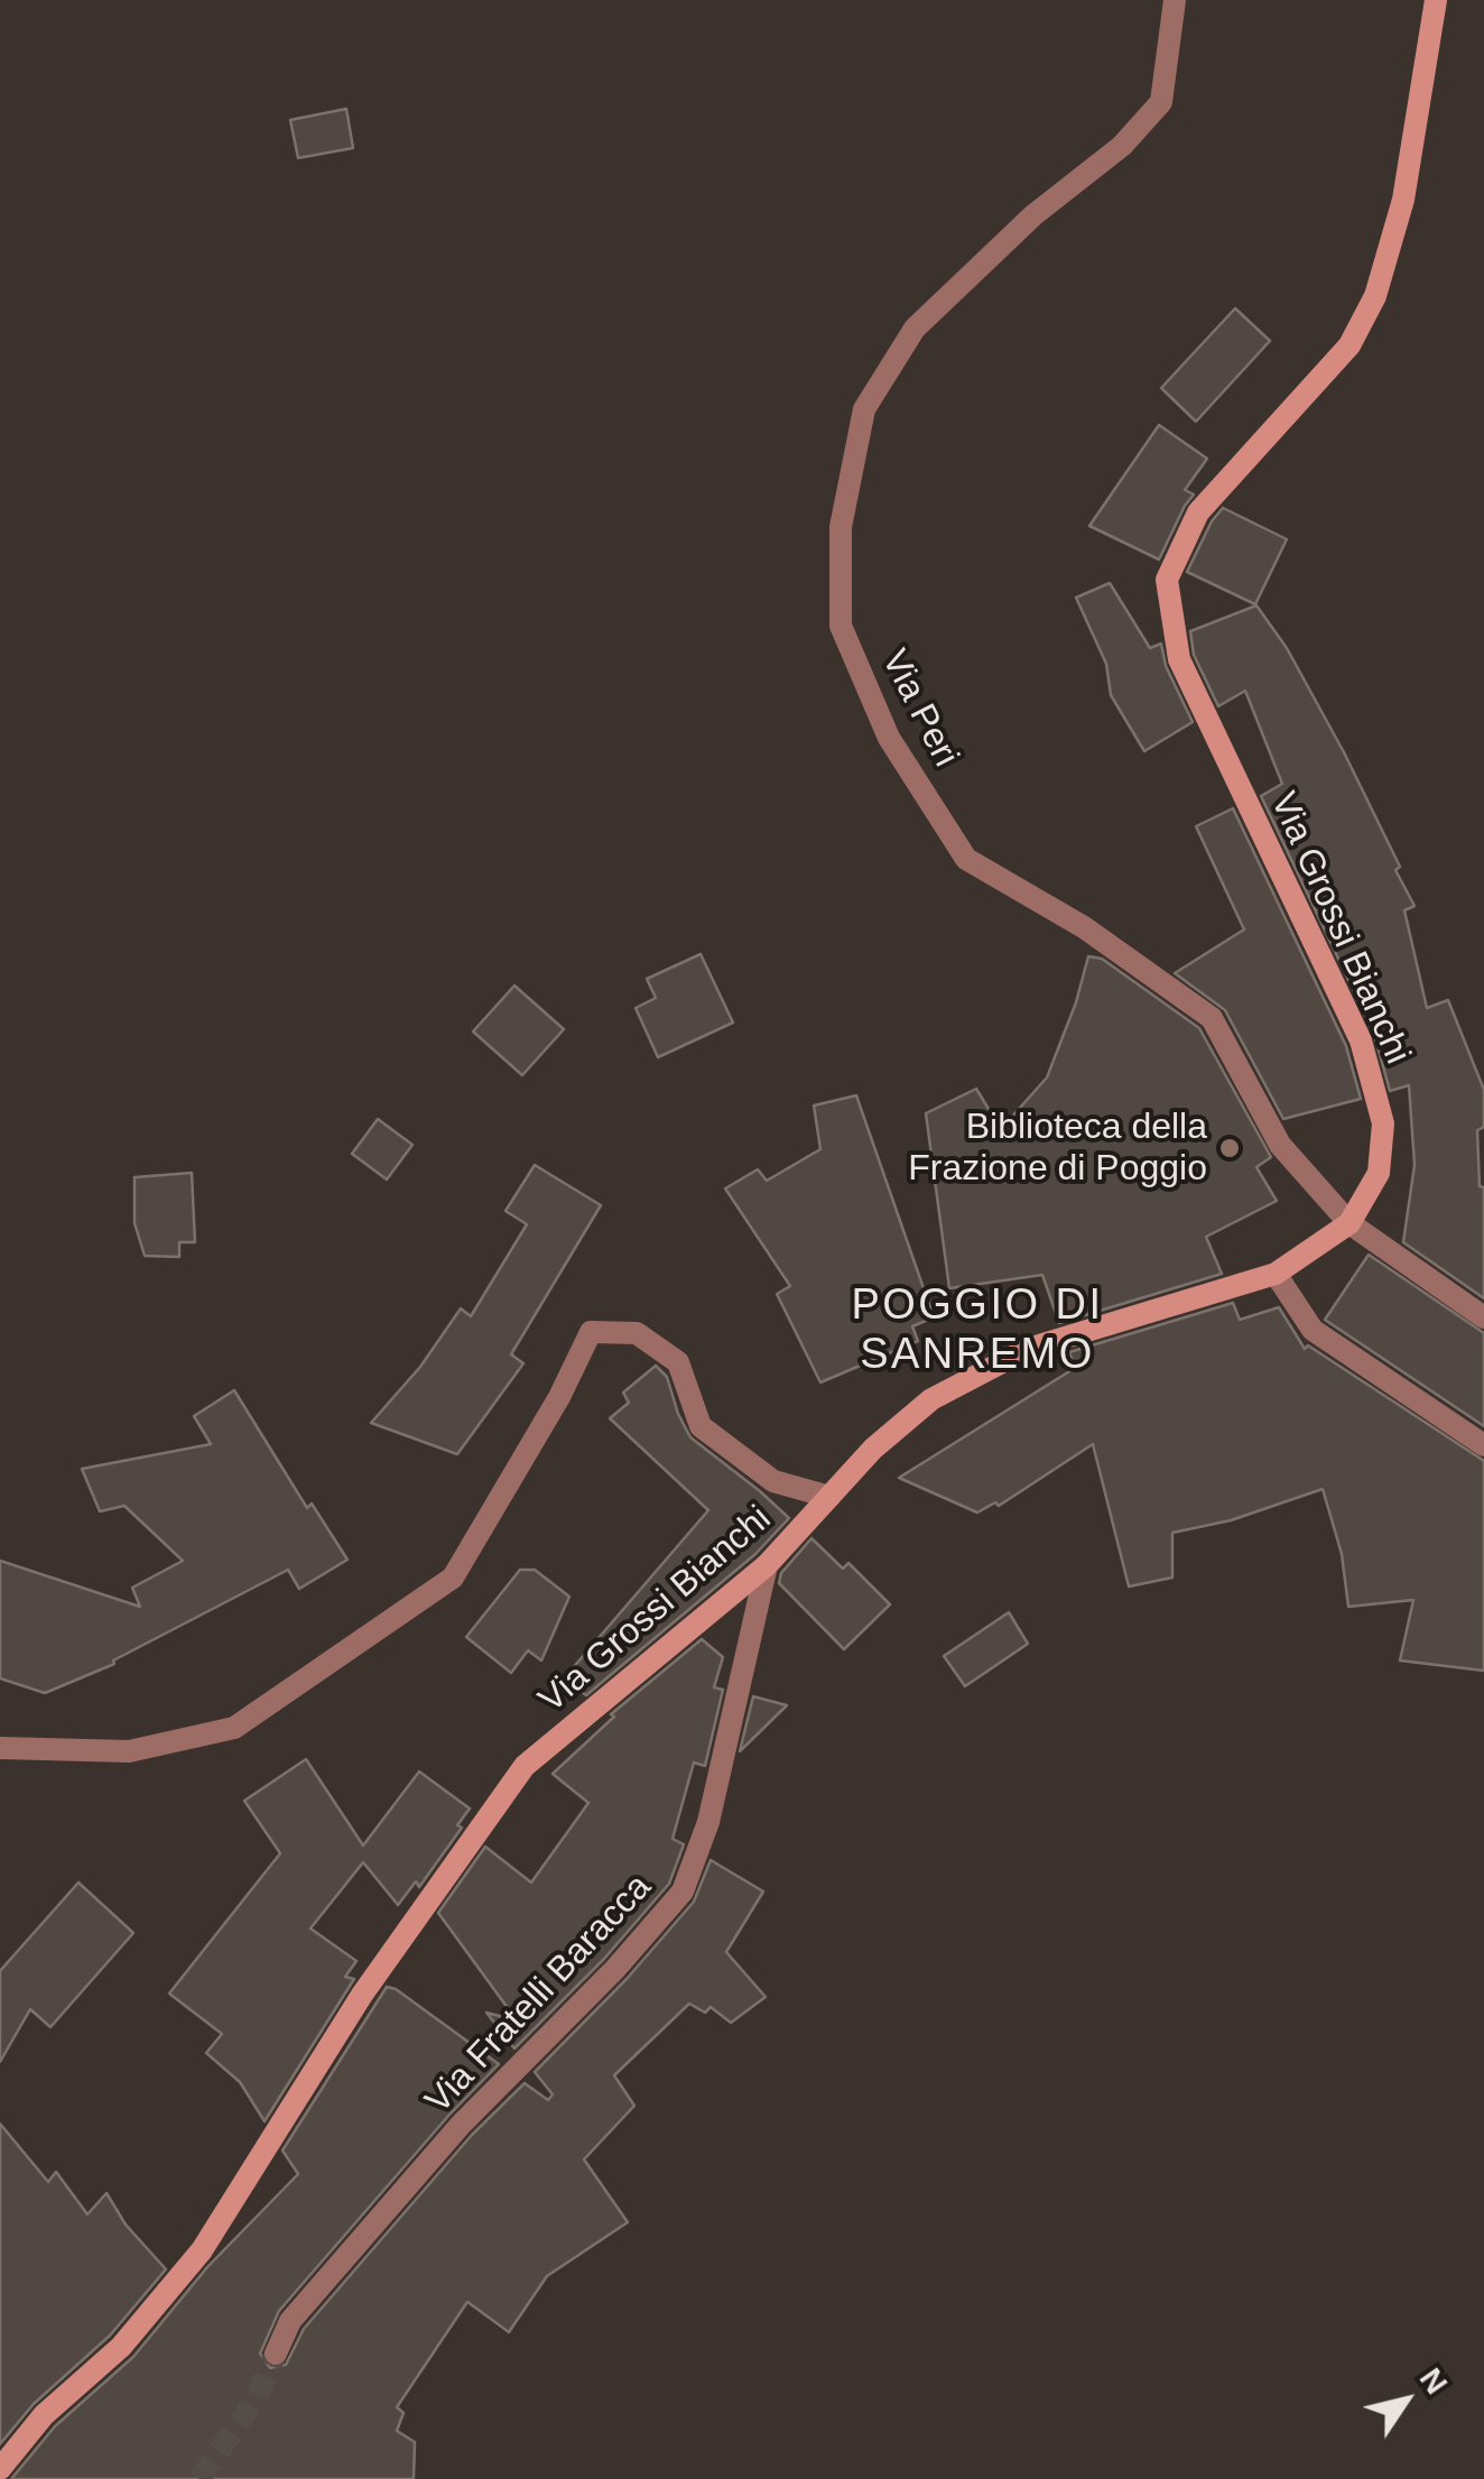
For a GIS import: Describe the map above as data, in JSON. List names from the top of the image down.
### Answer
{
  "streets": {
    "main road": ["Via Grossi Bianchi"],
    "street": ["Via Peri", "Via Fratelli Baracca"]
  },
  "crossings": [
    ["Via Peri", "Via Grossi Bianchi"],
    ["Via Grossi Bianchi", "Via Fratelli Baracca"]
  ],
  "districts": ["POGGIO DI SANREMO"],
  "places": ["Biblioteca della Frazione di Poggio"],
  "north": "top right"
}
